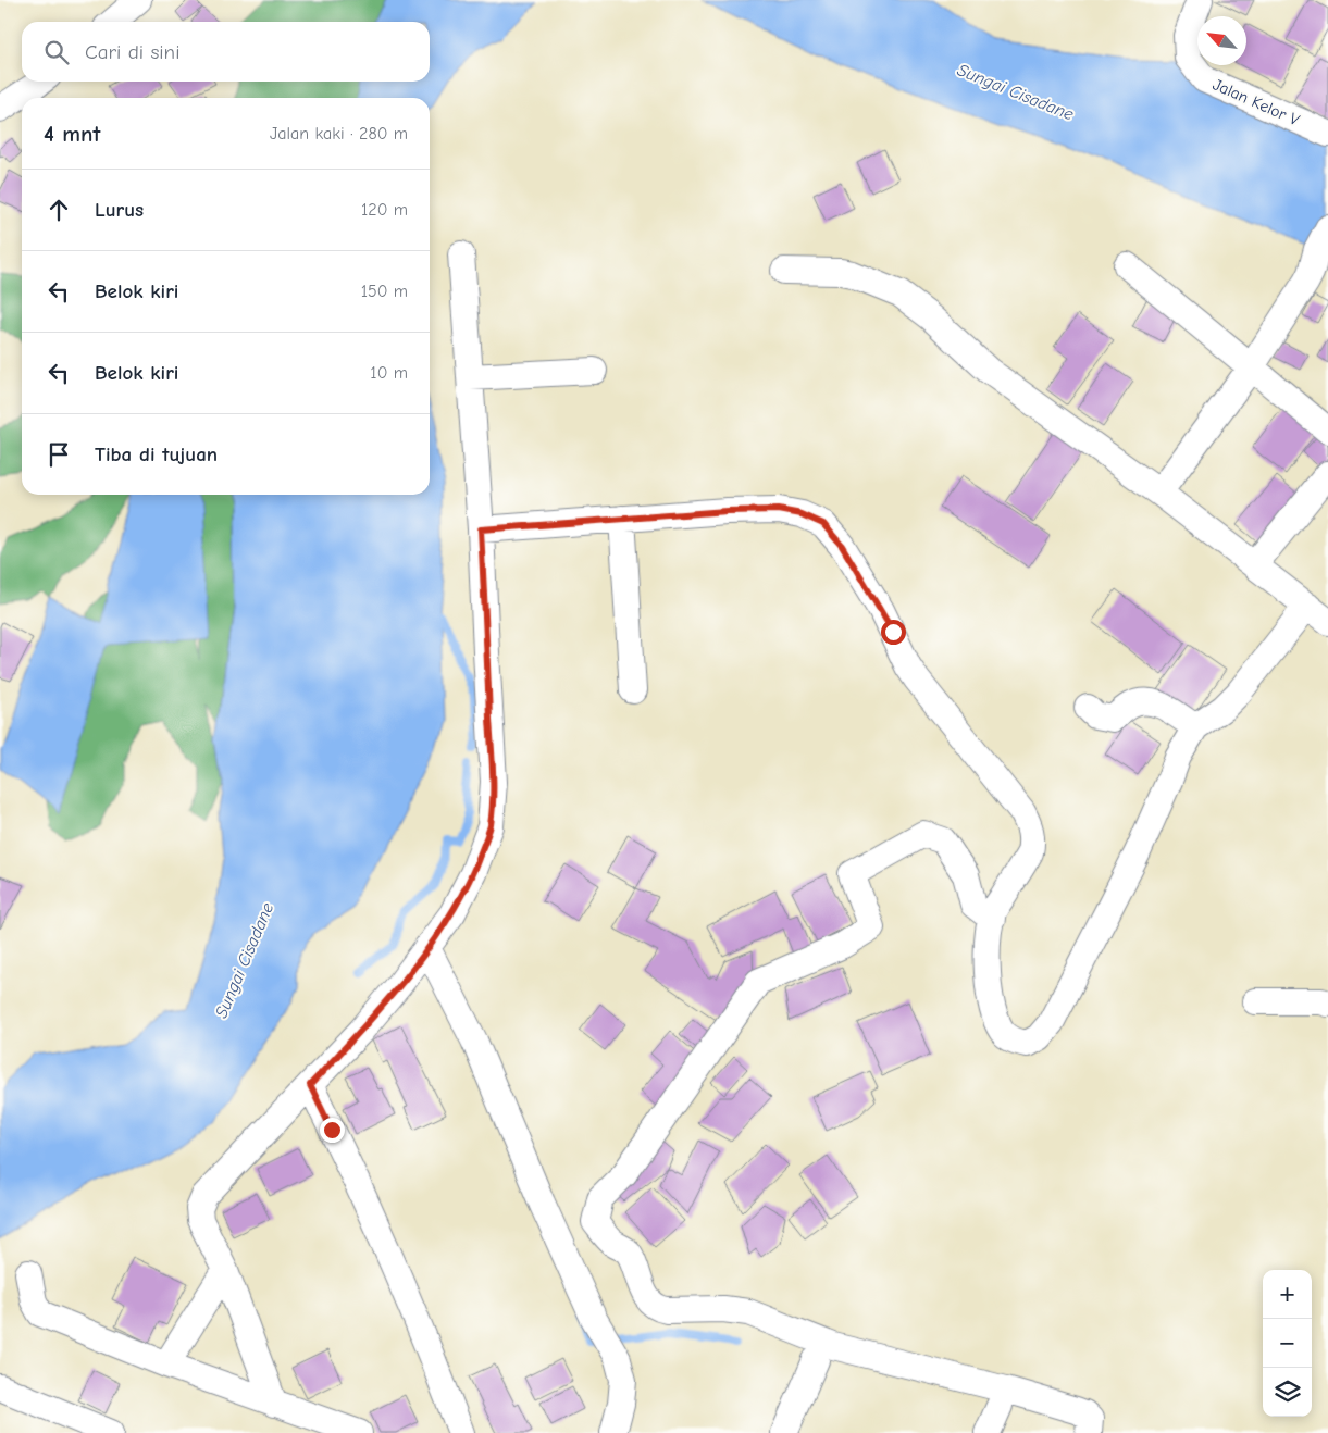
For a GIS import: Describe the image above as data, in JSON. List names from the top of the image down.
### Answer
{
  "streets": {
    "street": ["Jalan Kelor V"]
  },
  "water": ["Sungai Cisadane"],
  "north": "top left",
  "page": {
    "search": "Cari di sini",
    "heading": ["4 mnt", "Jalan kaki · 280 m"],
    "list": [
      ["Lurus", "120 m"],
      ["Belok kiri", "150 m"],
      ["Belok kiri", "10 m"],
      "Tiba di tujuan"
    ],
    "map_buttons": ["+", "−"]
  }
}
